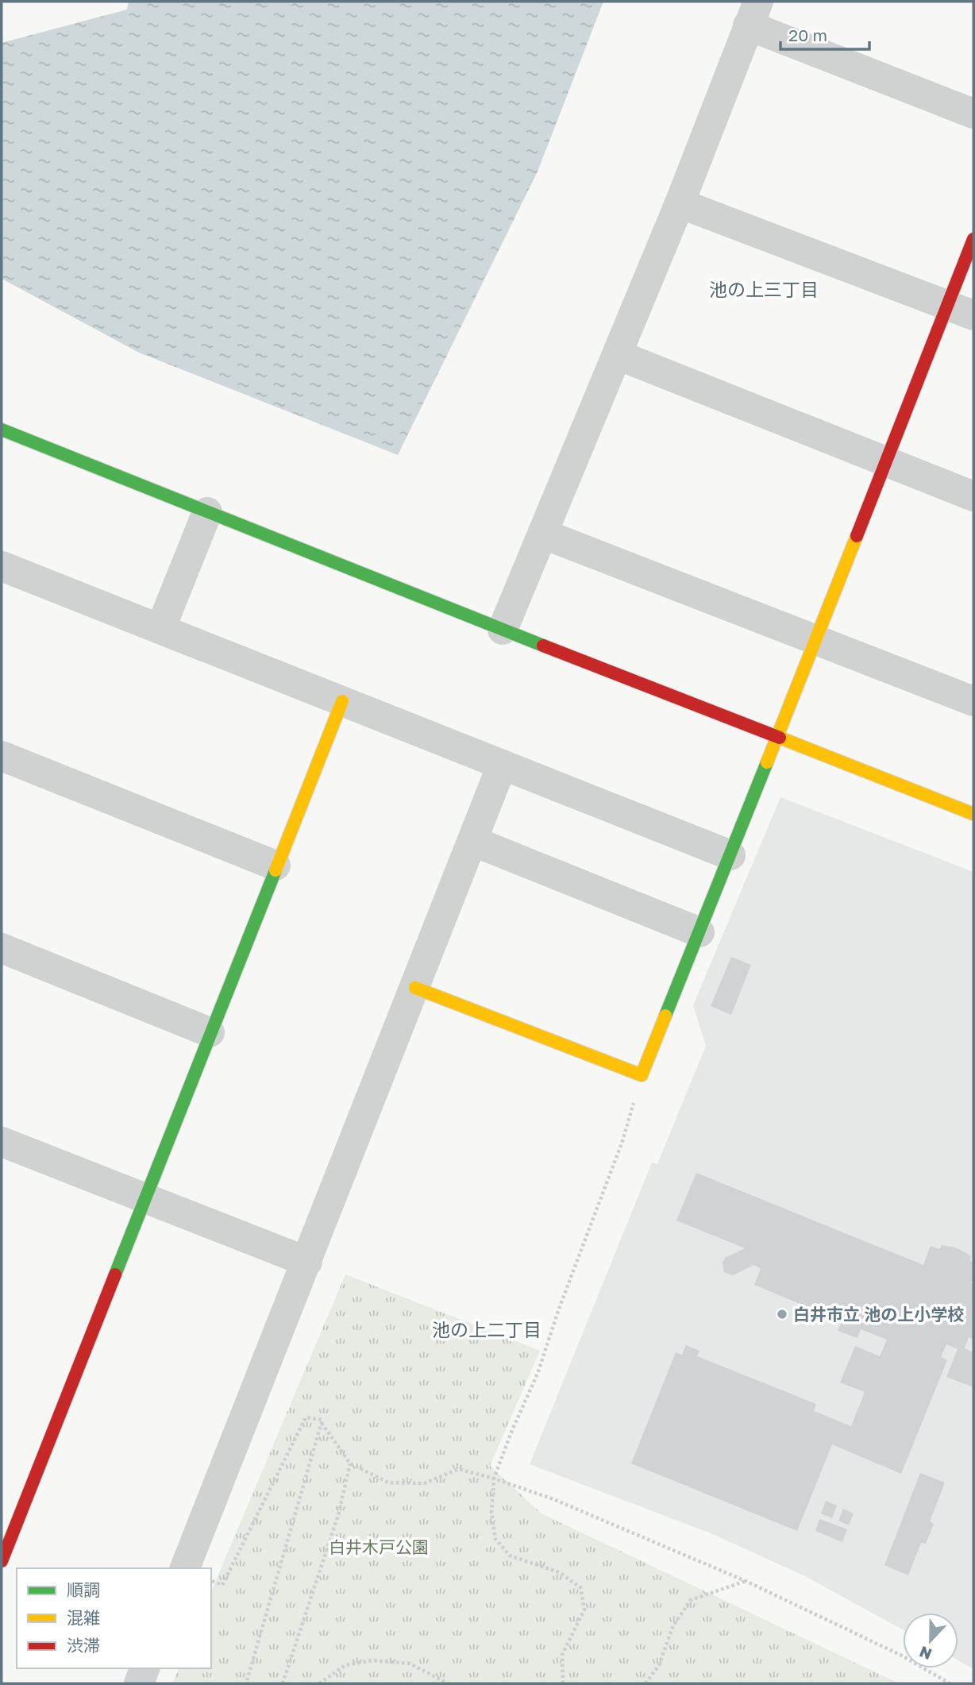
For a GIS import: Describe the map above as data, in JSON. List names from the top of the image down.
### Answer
{
  "districts": ["池の上三丁目", "池の上二丁目"],
  "parks": ["白井木戸公園"],
  "places": ["白井市立 池の上小学校"],
  "legend": ["順調", "混雑", "渋滞"],
  "scale_bar": "20 m",
  "north": "bottom"
}
